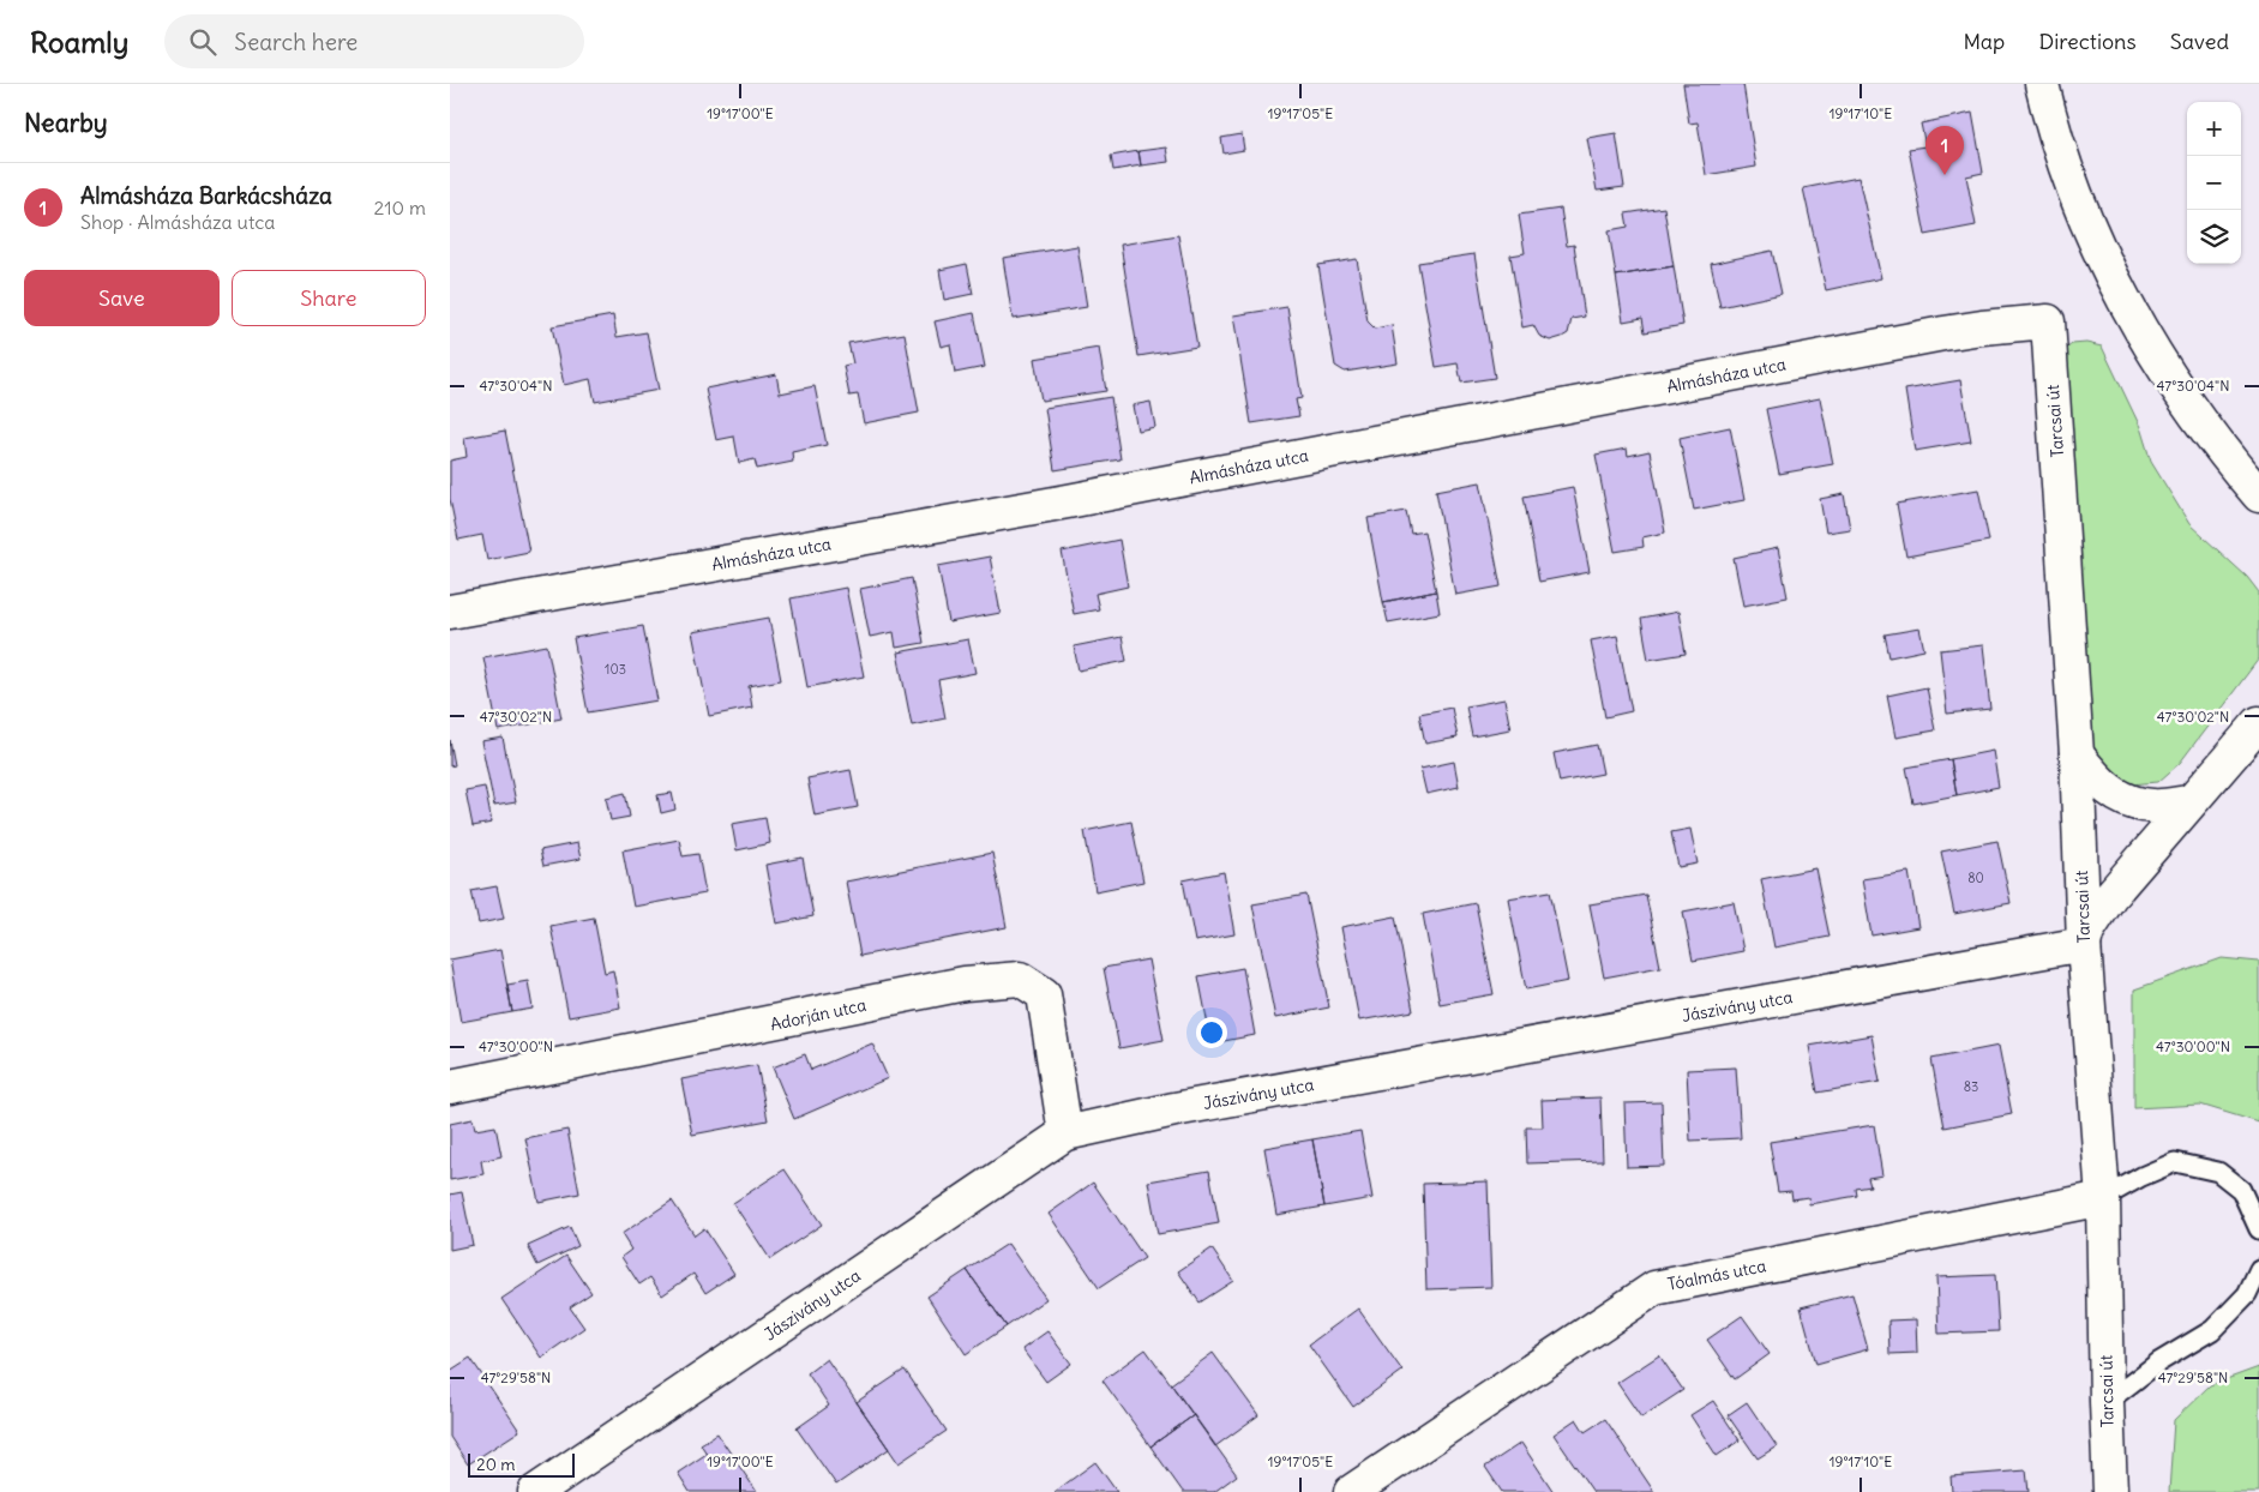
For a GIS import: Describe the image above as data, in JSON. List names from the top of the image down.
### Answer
{
  "streets": {
    "street": [
      "Almásháza utca",
      "Tarcsai út",
      "Jászivány utca",
      "Adorján utca",
      "Tóalmás utca"
    ]
  },
  "crossings": [
    ["Almásháza utca", "Tarcsai út"],
    ["Tarcsai út", "Jászivány utca"],
    ["Tarcsai út", "Tóalmás utca"],
    ["Jászivány utca", "Adorján utca"]
  ],
  "house_numbers": ["103", "80", "83"],
  "scale_bar": "20 m",
  "page": {
    "header": "Roamly",
    "search": "Search here",
    "nav": ["Map", "Directions", "Saved"],
    "heading": "Nearby",
    "map_buttons": ["+", "−"],
    "pins": "1",
    "list": [
      {
        "mark": "1",
        "name": "Almásháza Barkácsháza",
        "note": "Shop · Almásháza utca",
        "value": "210 m"
      }
    ],
    "buttons": ["Save", "Share"],
    "scale": "20 m"
  },
  "coordinates": [
    "19°17'00\"E",
    "19°17'05\"E",
    "19°17'10\"E",
    "47°30'04\"N",
    "47°30'02\"N",
    "47°30'00\"N",
    "47°29'58\"N"
  ]
}
